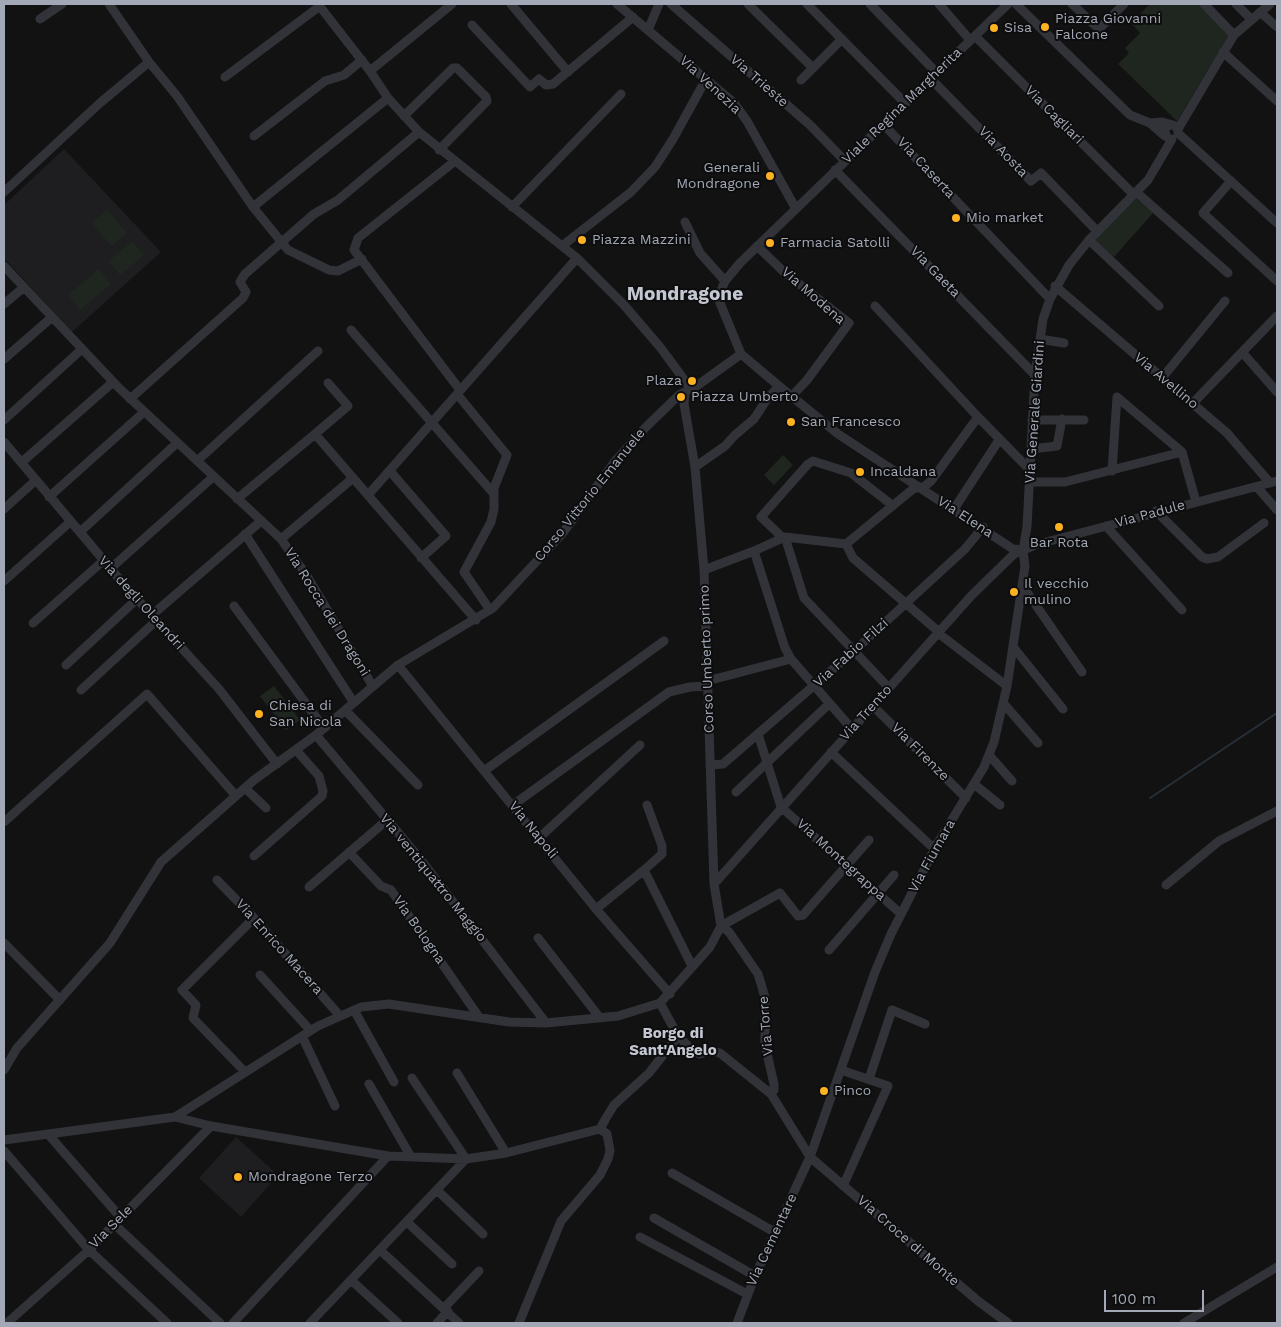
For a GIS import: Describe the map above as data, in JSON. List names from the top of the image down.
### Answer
{
  "streets": {
    "street": [
      "Via Trieste",
      "Via Venezia",
      "Viale Regina Margherita",
      "Via Cagliari",
      "Via Aosta",
      "Via Caserta",
      "Via Gaeta",
      "Via Modena",
      "Via Avellino",
      "Via Generale Giardini",
      "Corso Vittorio Emanuele",
      "Via Padule",
      "Via Elena",
      "Via degli Oleandri",
      "Via Rocca dei Dragoni",
      "Via Fabio Filzi",
      "Corso Umberto primo",
      "Via Trento",
      "Via Firenze",
      "Via Napoli",
      "Via Fiumara",
      "Via Montegrappa",
      "Via ventiquattro Maggio",
      "Via Bologna",
      "Via Enrico Macera",
      "Via Torre",
      "Via Sele",
      "Via Cementare",
      "Via Croce di Monte"
    ]
  },
  "crossings": [
    ["Via Trieste", "Viale Regina Margherita"],
    ["Via Venezia", "Viale Regina Margherita"],
    ["Viale Regina Margherita", "Via Cagliari"],
    ["Viale Regina Margherita", "Via Aosta"],
    ["Viale Regina Margherita", "Via Caserta"],
    ["Viale Regina Margherita", "Via Gaeta"],
    ["Via Cagliari", "Via Generale Giardini"],
    ["Via Aosta", "Via Generale Giardini"],
    ["Via Caserta", "Via Generale Giardini"],
    ["Via Gaeta", "Via Generale Giardini"],
    ["Via Modena", "Via Elena"],
    ["Via Avellino", "Via Generale Giardini"],
    ["Via Avellino", "Via Padule"],
    ["Via Generale Giardini", "Via Padule"],
    ["Via Generale Giardini", "Via Elena"],
    ["Via Generale Giardini", "Via Trento"],
    ["Via Generale Giardini", "Via Fiumara"],
    ["Corso Vittorio Emanuele", "Via Elena"],
    ["Corso Vittorio Emanuele", "Via degli Oleandri"],
    ["Corso Vittorio Emanuele", "Via Rocca dei Dragoni"],
    ["Corso Vittorio Emanuele", "Corso Umberto primo"],
    ["Corso Vittorio Emanuele", "Via Napoli"],
    ["Corso Vittorio Emanuele", "Via ventiquattro Maggio"],
    ["Via Padule", "Via Elena"],
    ["Via Padule", "Via Trento"],
    ["Via Padule", "Via Fiumara"],
    ["Via Elena", "Via Fabio Filzi"],
    ["Via Elena", "Via Trento"],
    ["Via Elena", "Via Fiumara"],
    ["Via Fabio Filzi", "Corso Umberto primo"],
    ["Corso Umberto primo", "Via Trento"],
    ["Corso Umberto primo", "Via Torre"],
    ["Via Trento", "Via Firenze"],
    ["Via Trento", "Via Fiumara"],
    ["Via Trento", "Via Montegrappa"],
    ["Via Firenze", "Via Fiumara"],
    ["Via Fiumara", "Via Montegrappa"],
    ["Via Fiumara", "Via Torre"],
    ["Via Fiumara", "Via Cementare"],
    ["Via Fiumara", "Via Croce di Monte"],
    ["Via Torre", "Via Cementare"],
    ["Via Torre", "Via Croce di Monte"],
    ["Via Cementare", "Via Croce di Monte"]
  ],
  "districts": ["Mondragone", "Borgo di Sant'Angelo"],
  "places": [
    "Piazza Giovanni Falcone",
    "Sisa",
    "Generali Mondragone",
    "Mio market",
    "Piazza Mazzini",
    "Farmacia Satolli",
    "Plaza",
    "Piazza Umberto",
    "San Francesco",
    "Incaldana",
    "Bar Rota",
    "Il vecchio mulino",
    "Chiesa di San Nicola",
    "Pinco",
    "Mondragone Terzo"
  ],
  "scale_bar": "100 m"
}
